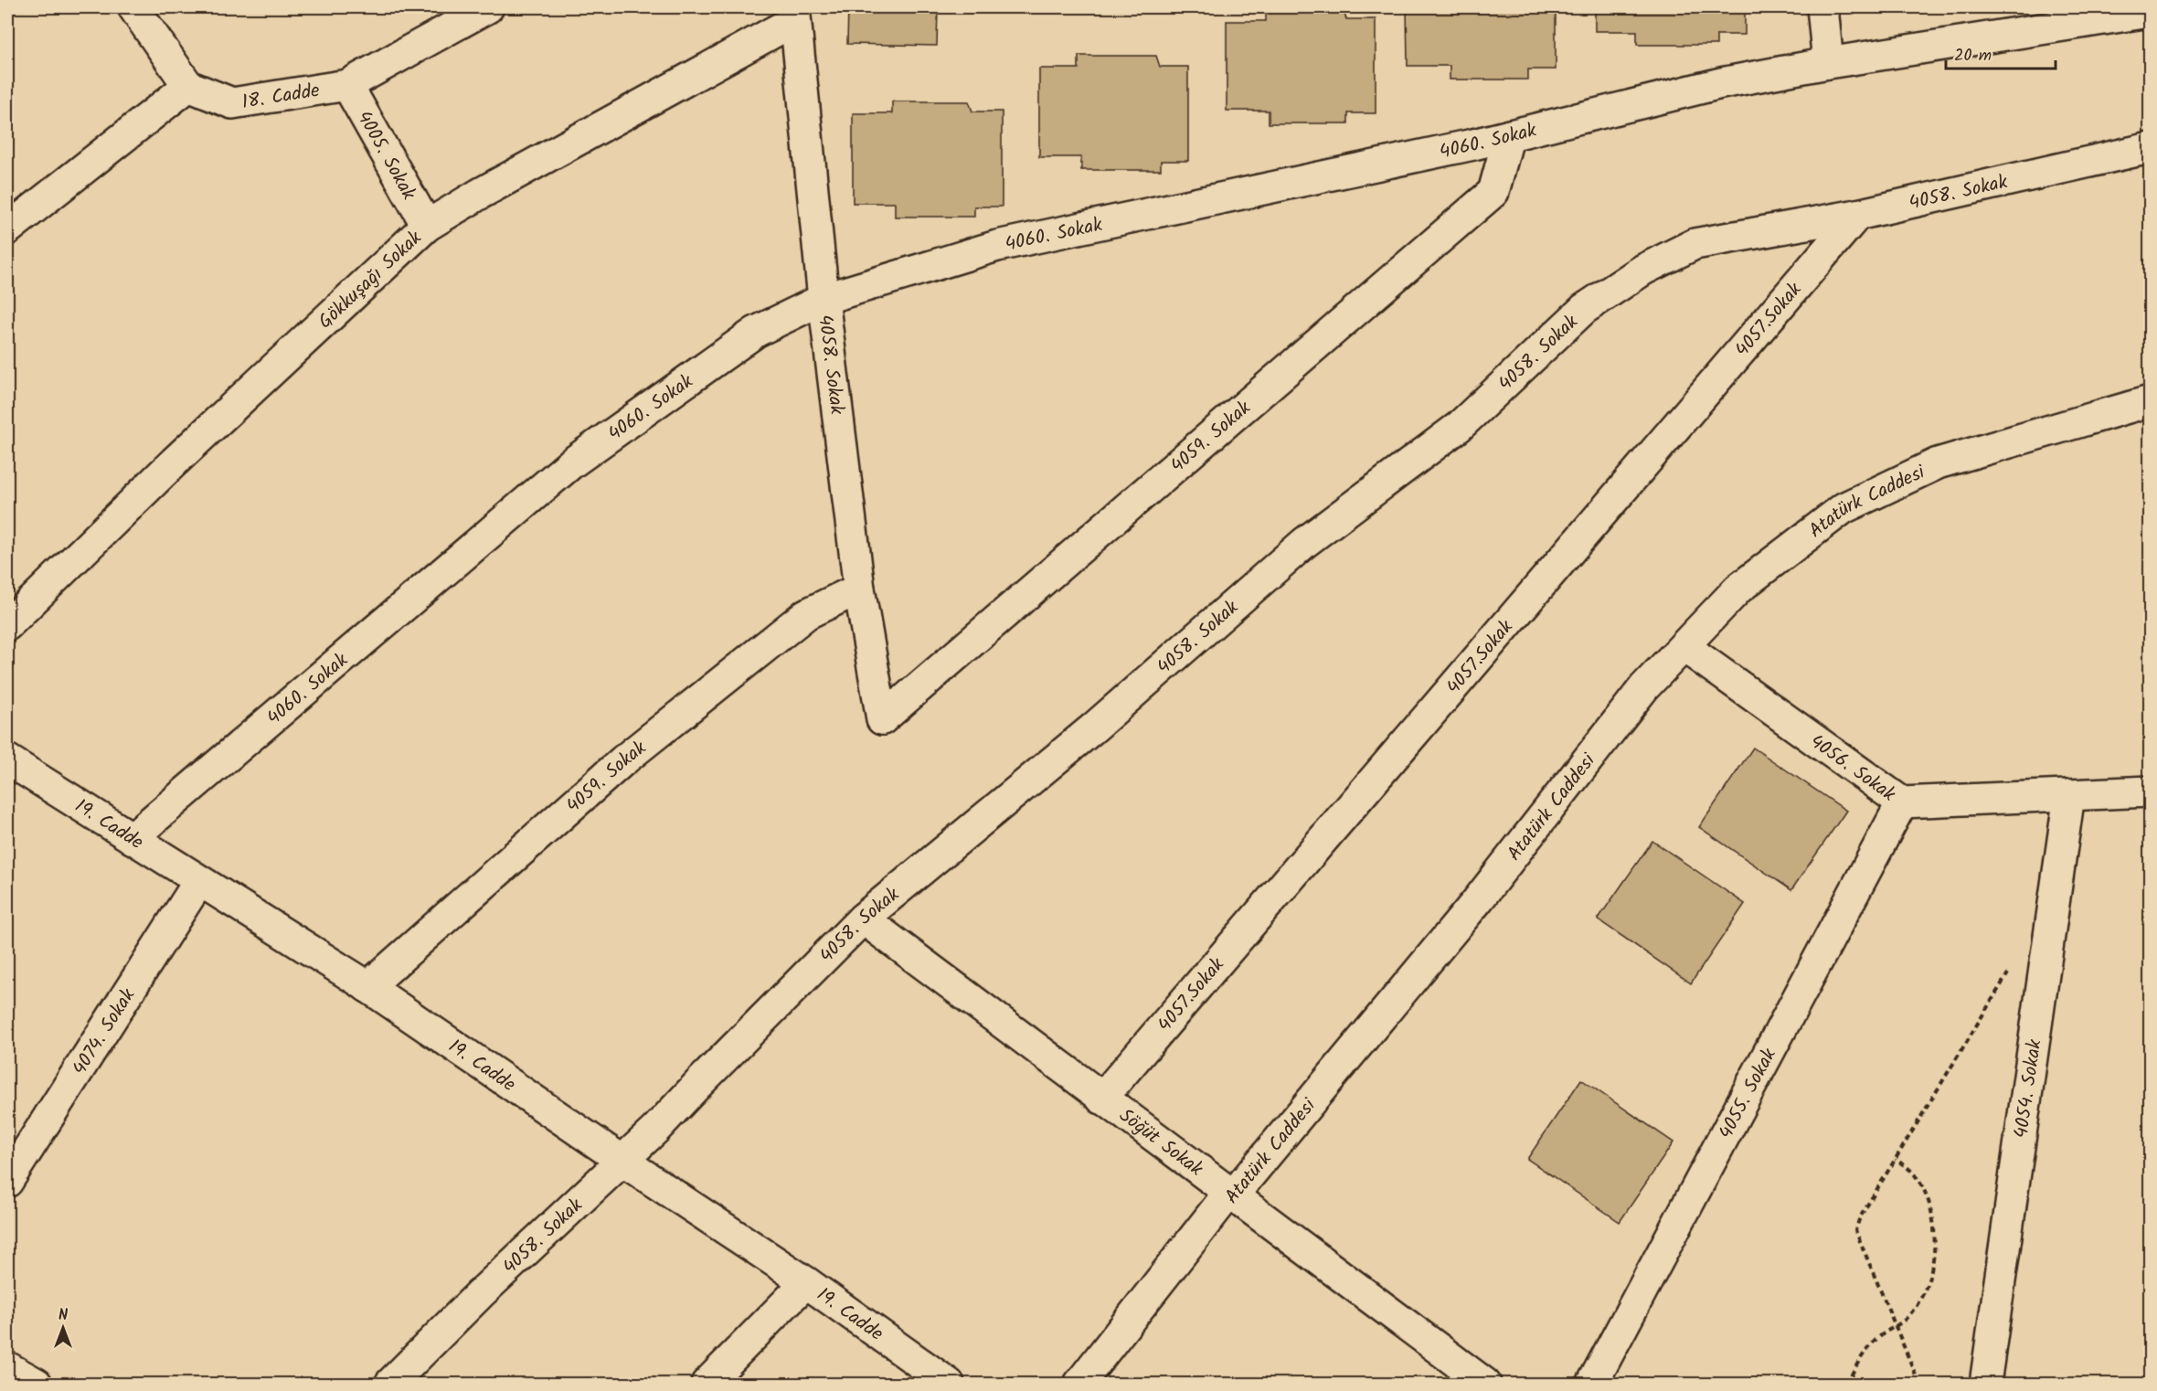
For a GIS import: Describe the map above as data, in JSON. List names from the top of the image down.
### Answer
{
  "streets": {
    "street": [
      "18. Cadde",
      "4060. Sokak",
      "4005. Sokak",
      "4058. Sokak",
      "Gökkuşağı Sokak",
      "4057.Sokak",
      "4059. Sokak",
      "Atatürk Caddesi",
      "4056. Sokak",
      "19. Cadde",
      "4074. Sokak",
      "4054. Sokak",
      "4055. Sokak",
      "Söğüt Sokak"
    ]
  },
  "crossings": [
    ["18. Cadde", "4005. Sokak"],
    ["4060. Sokak", "4058. Sokak"],
    ["4060. Sokak", "4059. Sokak"],
    ["4060. Sokak", "19. Cadde"],
    ["4005. Sokak", "Gökkuşağı Sokak"],
    ["4058. Sokak", "Gökkuşağı Sokak"],
    ["4058. Sokak", "4057.Sokak"],
    ["4058. Sokak", "4059. Sokak"],
    ["4058. Sokak", "19. Cadde"],
    ["4058. Sokak", "Söğüt Sokak"],
    ["4057.Sokak", "Söğüt Sokak"],
    ["4059. Sokak", "19. Cadde"],
    ["Atatürk Caddesi", "4056. Sokak"],
    ["Atatürk Caddesi", "Söğüt Sokak"],
    ["4056. Sokak", "4054. Sokak"],
    ["4056. Sokak", "4055. Sokak"],
    ["19. Cadde", "4074. Sokak"]
  ],
  "scale_bar": "20 m",
  "north": "top"
}
